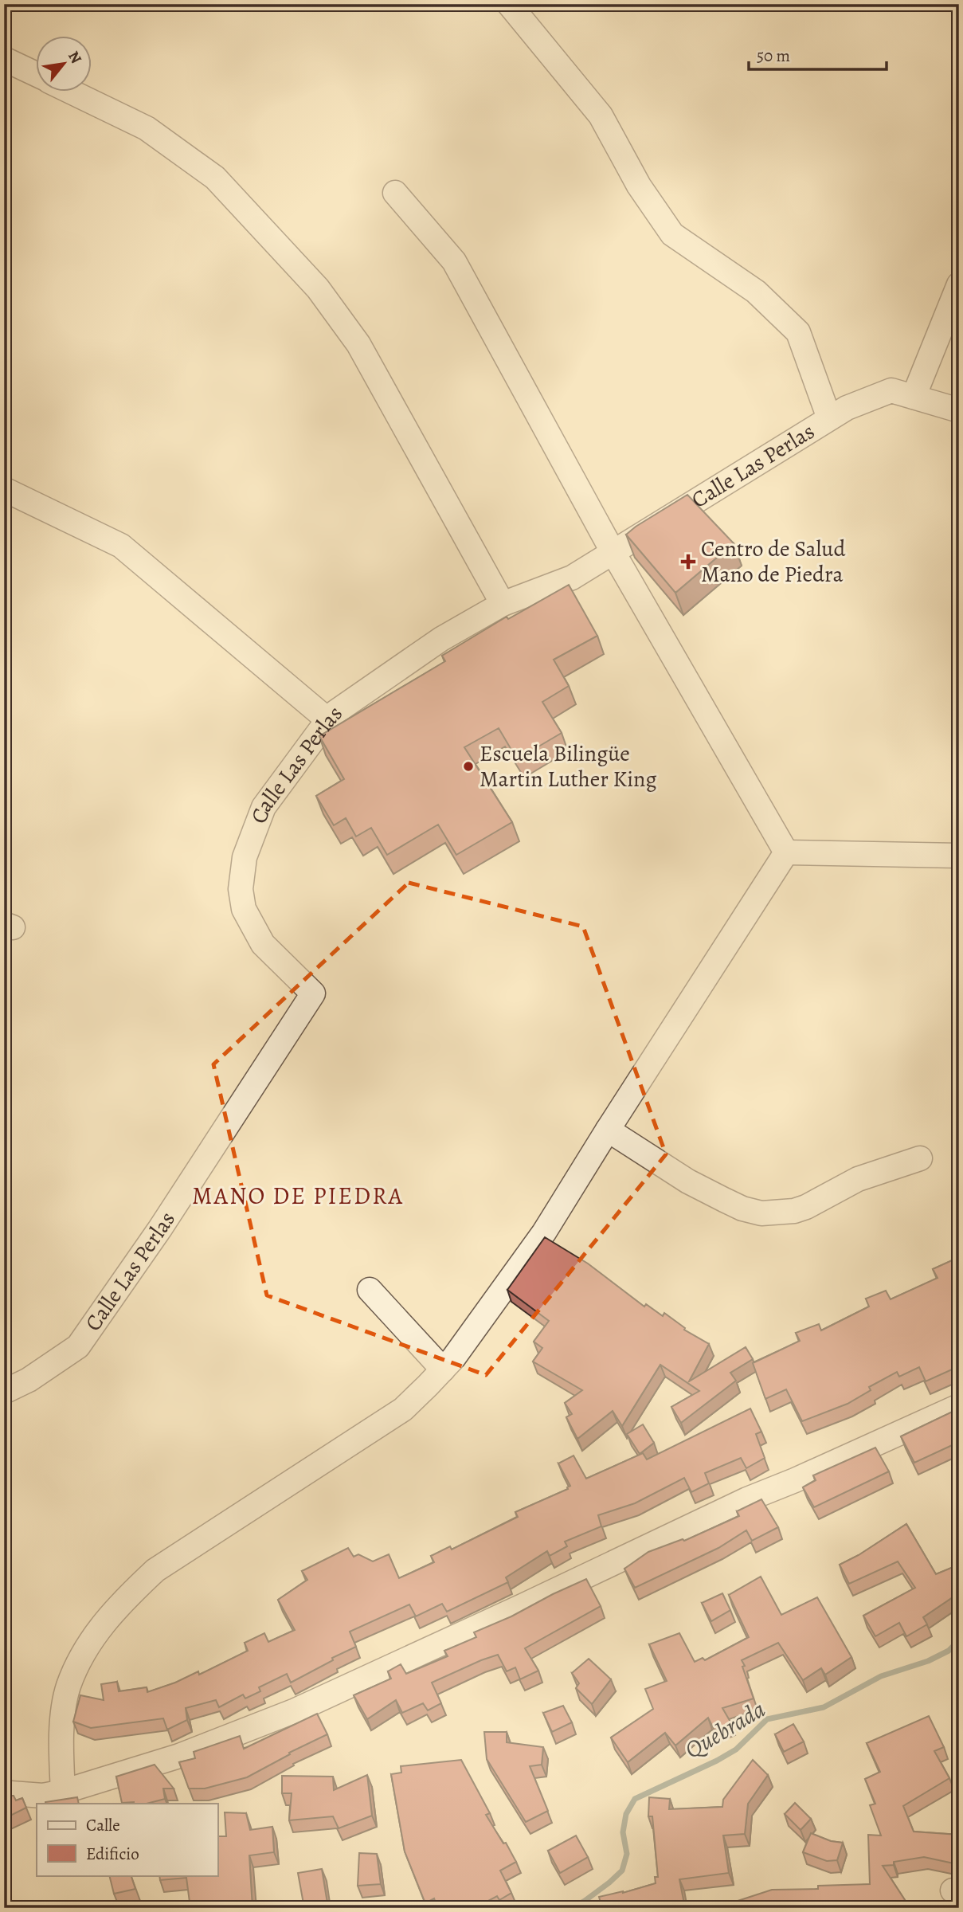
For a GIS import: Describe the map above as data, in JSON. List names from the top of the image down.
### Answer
{
  "streets": {
    "street": ["Calle Las Perlas"]
  },
  "districts": ["MANO DE PIEDRA"],
  "water": ["Quebrada"],
  "places": {
    "health": ["Centro de Salud Mano de Piedra"],
    "other": ["Escuela Bilingüe Martin Luther King"]
  },
  "legend": ["Calle", "Edificio"],
  "scale_bar": "50 m",
  "north": "top right"
}
